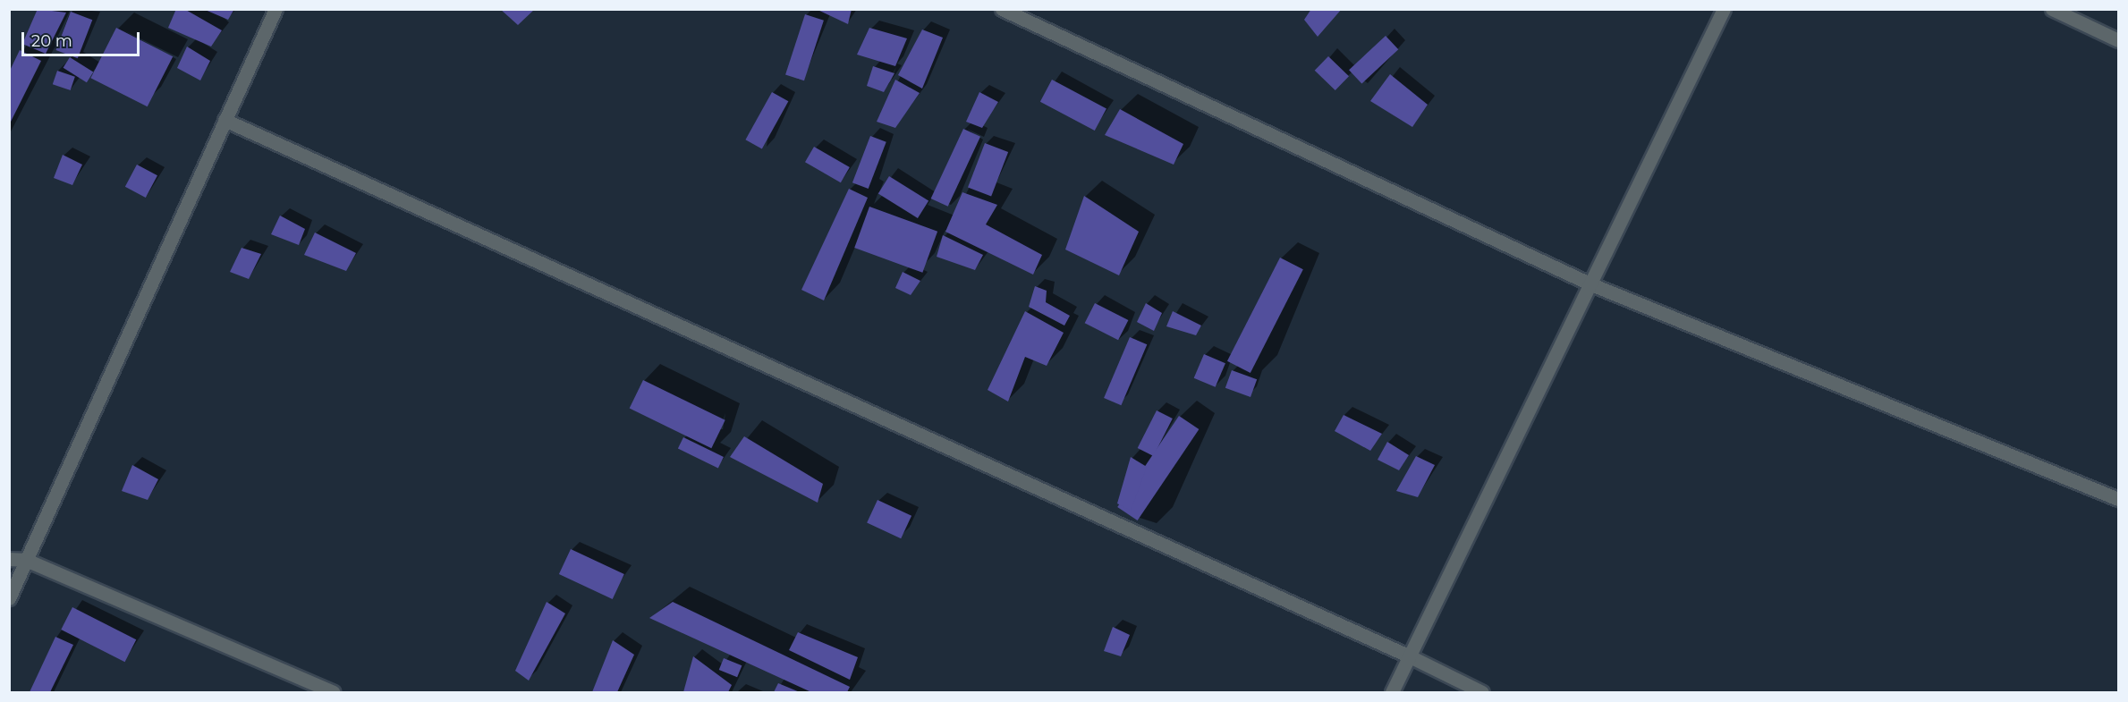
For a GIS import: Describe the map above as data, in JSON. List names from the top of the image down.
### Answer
{
  "scale_bar": "20 m"
}
